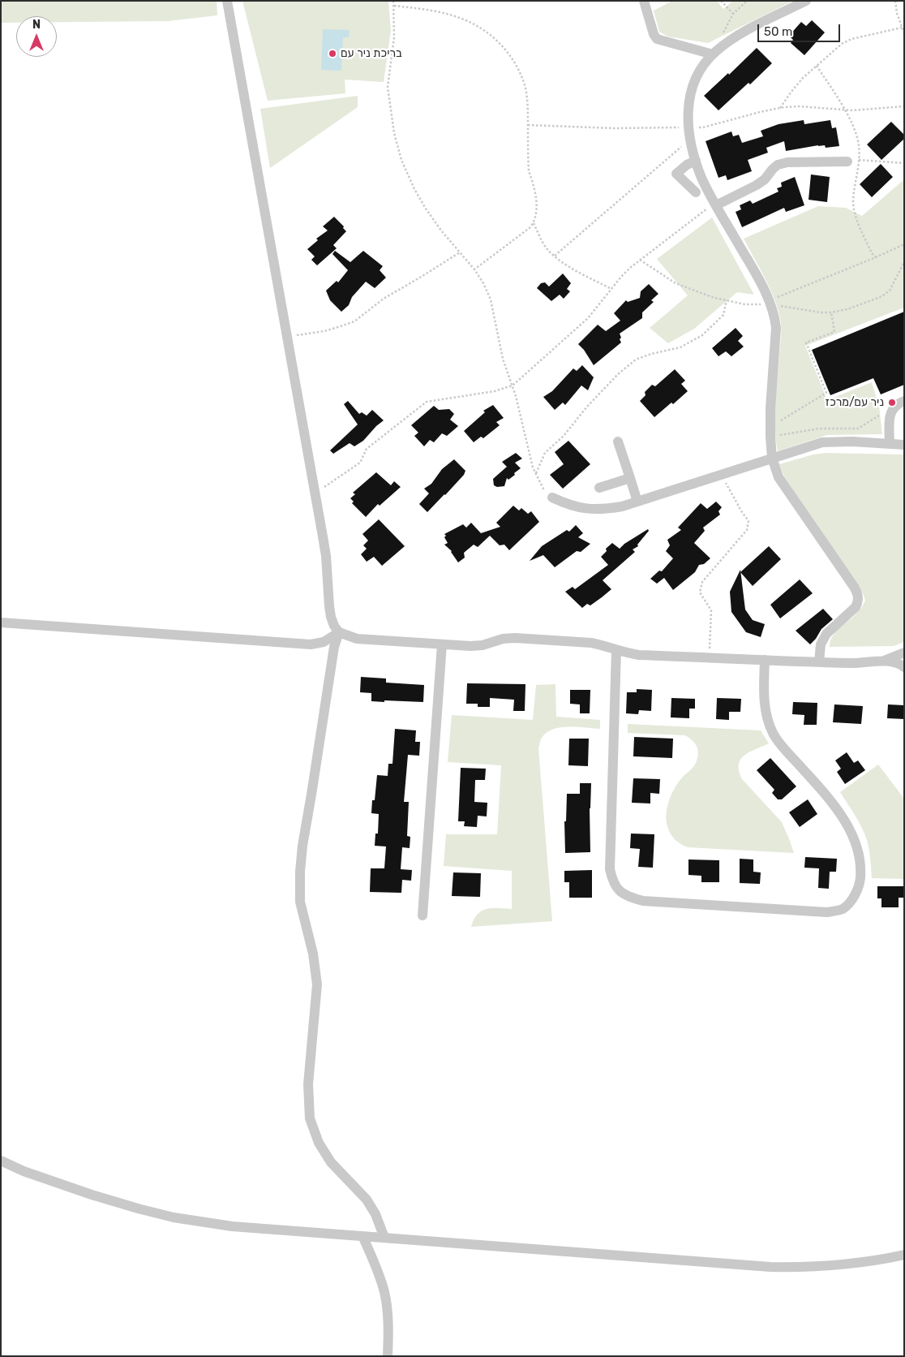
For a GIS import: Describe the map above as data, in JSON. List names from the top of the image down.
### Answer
{
  "places": ["בריכת ניר עם", "ניר עם/מרכז"],
  "scale_bar": "50 m",
  "north": "top"
}
